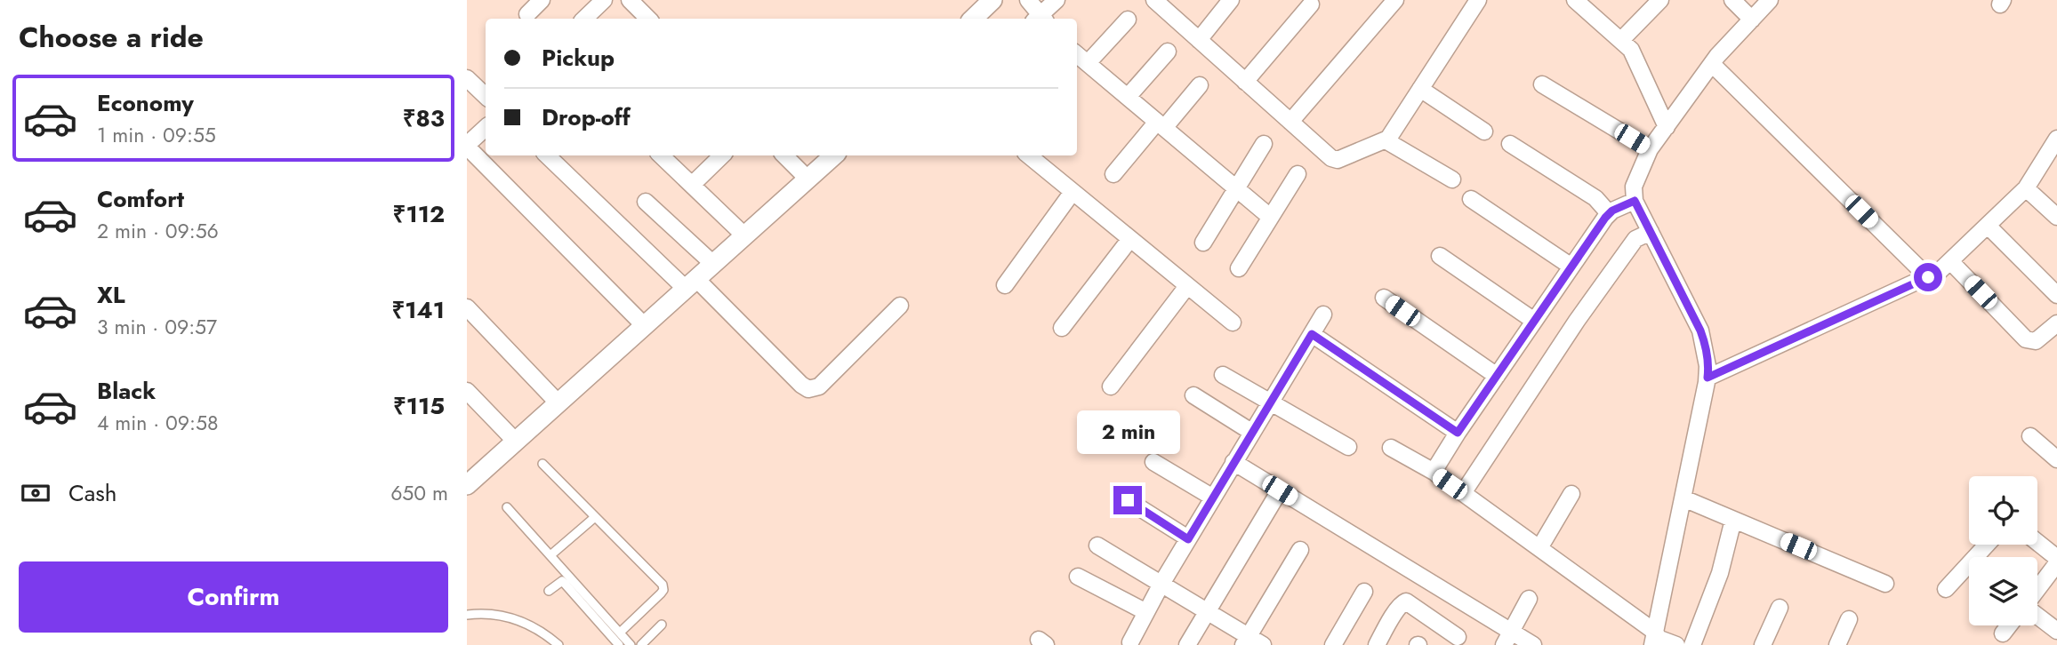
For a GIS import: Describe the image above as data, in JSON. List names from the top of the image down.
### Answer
{
  "page": {
    "heading": "Choose a ride",
    "banner": ["Pickup", "Drop-off"],
    "list": [
      {
        "name": "Economy",
        "note": "1 min · 09:55",
        "value": "₹83"
      },
      {
        "name": "Comfort",
        "note": "2 min · 09:56",
        "value": "₹112"
      },
      {
        "name": "XL",
        "note": "3 min · 09:57",
        "value": "₹141"
      },
      {
        "name": "Black",
        "note": "4 min · 09:58",
        "value": "₹115"
      }
    ],
    "bubble": "2 min",
    "pay": ["Cash", "650 m"],
    "buttons": "Confirm"
  }
}
